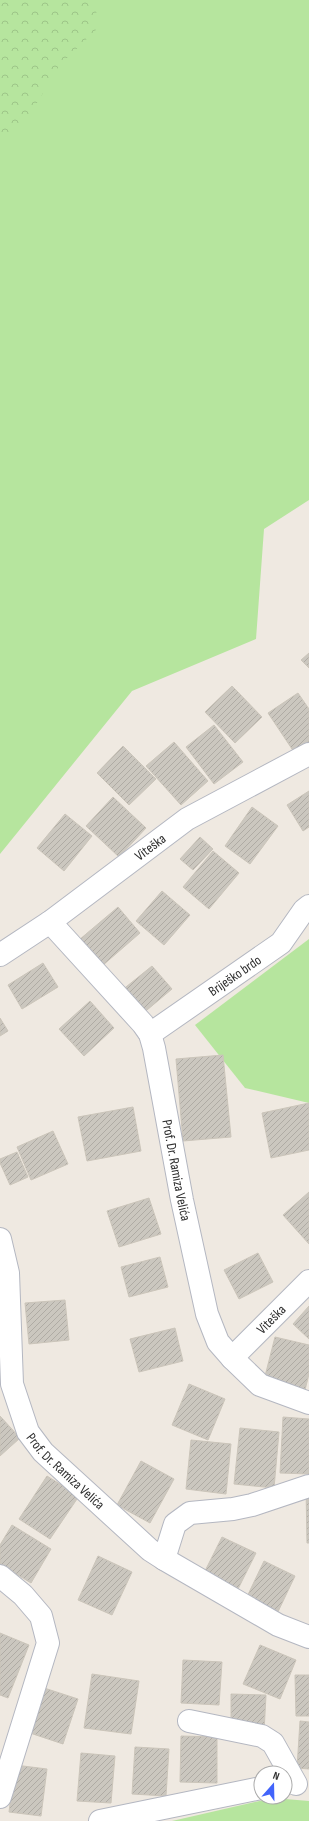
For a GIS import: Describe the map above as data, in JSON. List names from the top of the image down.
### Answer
{
  "streets": {
    "street": ["Viteška", "Briješko brdo", "Prof. Dr. Ramiza Velića"]
  },
  "crossings": [
    ["Viteška", "Prof. Dr. Ramiza Velića"],
    ["Briješko brdo", "Prof. Dr. Ramiza Velića"]
  ],
  "north": "top"
}
